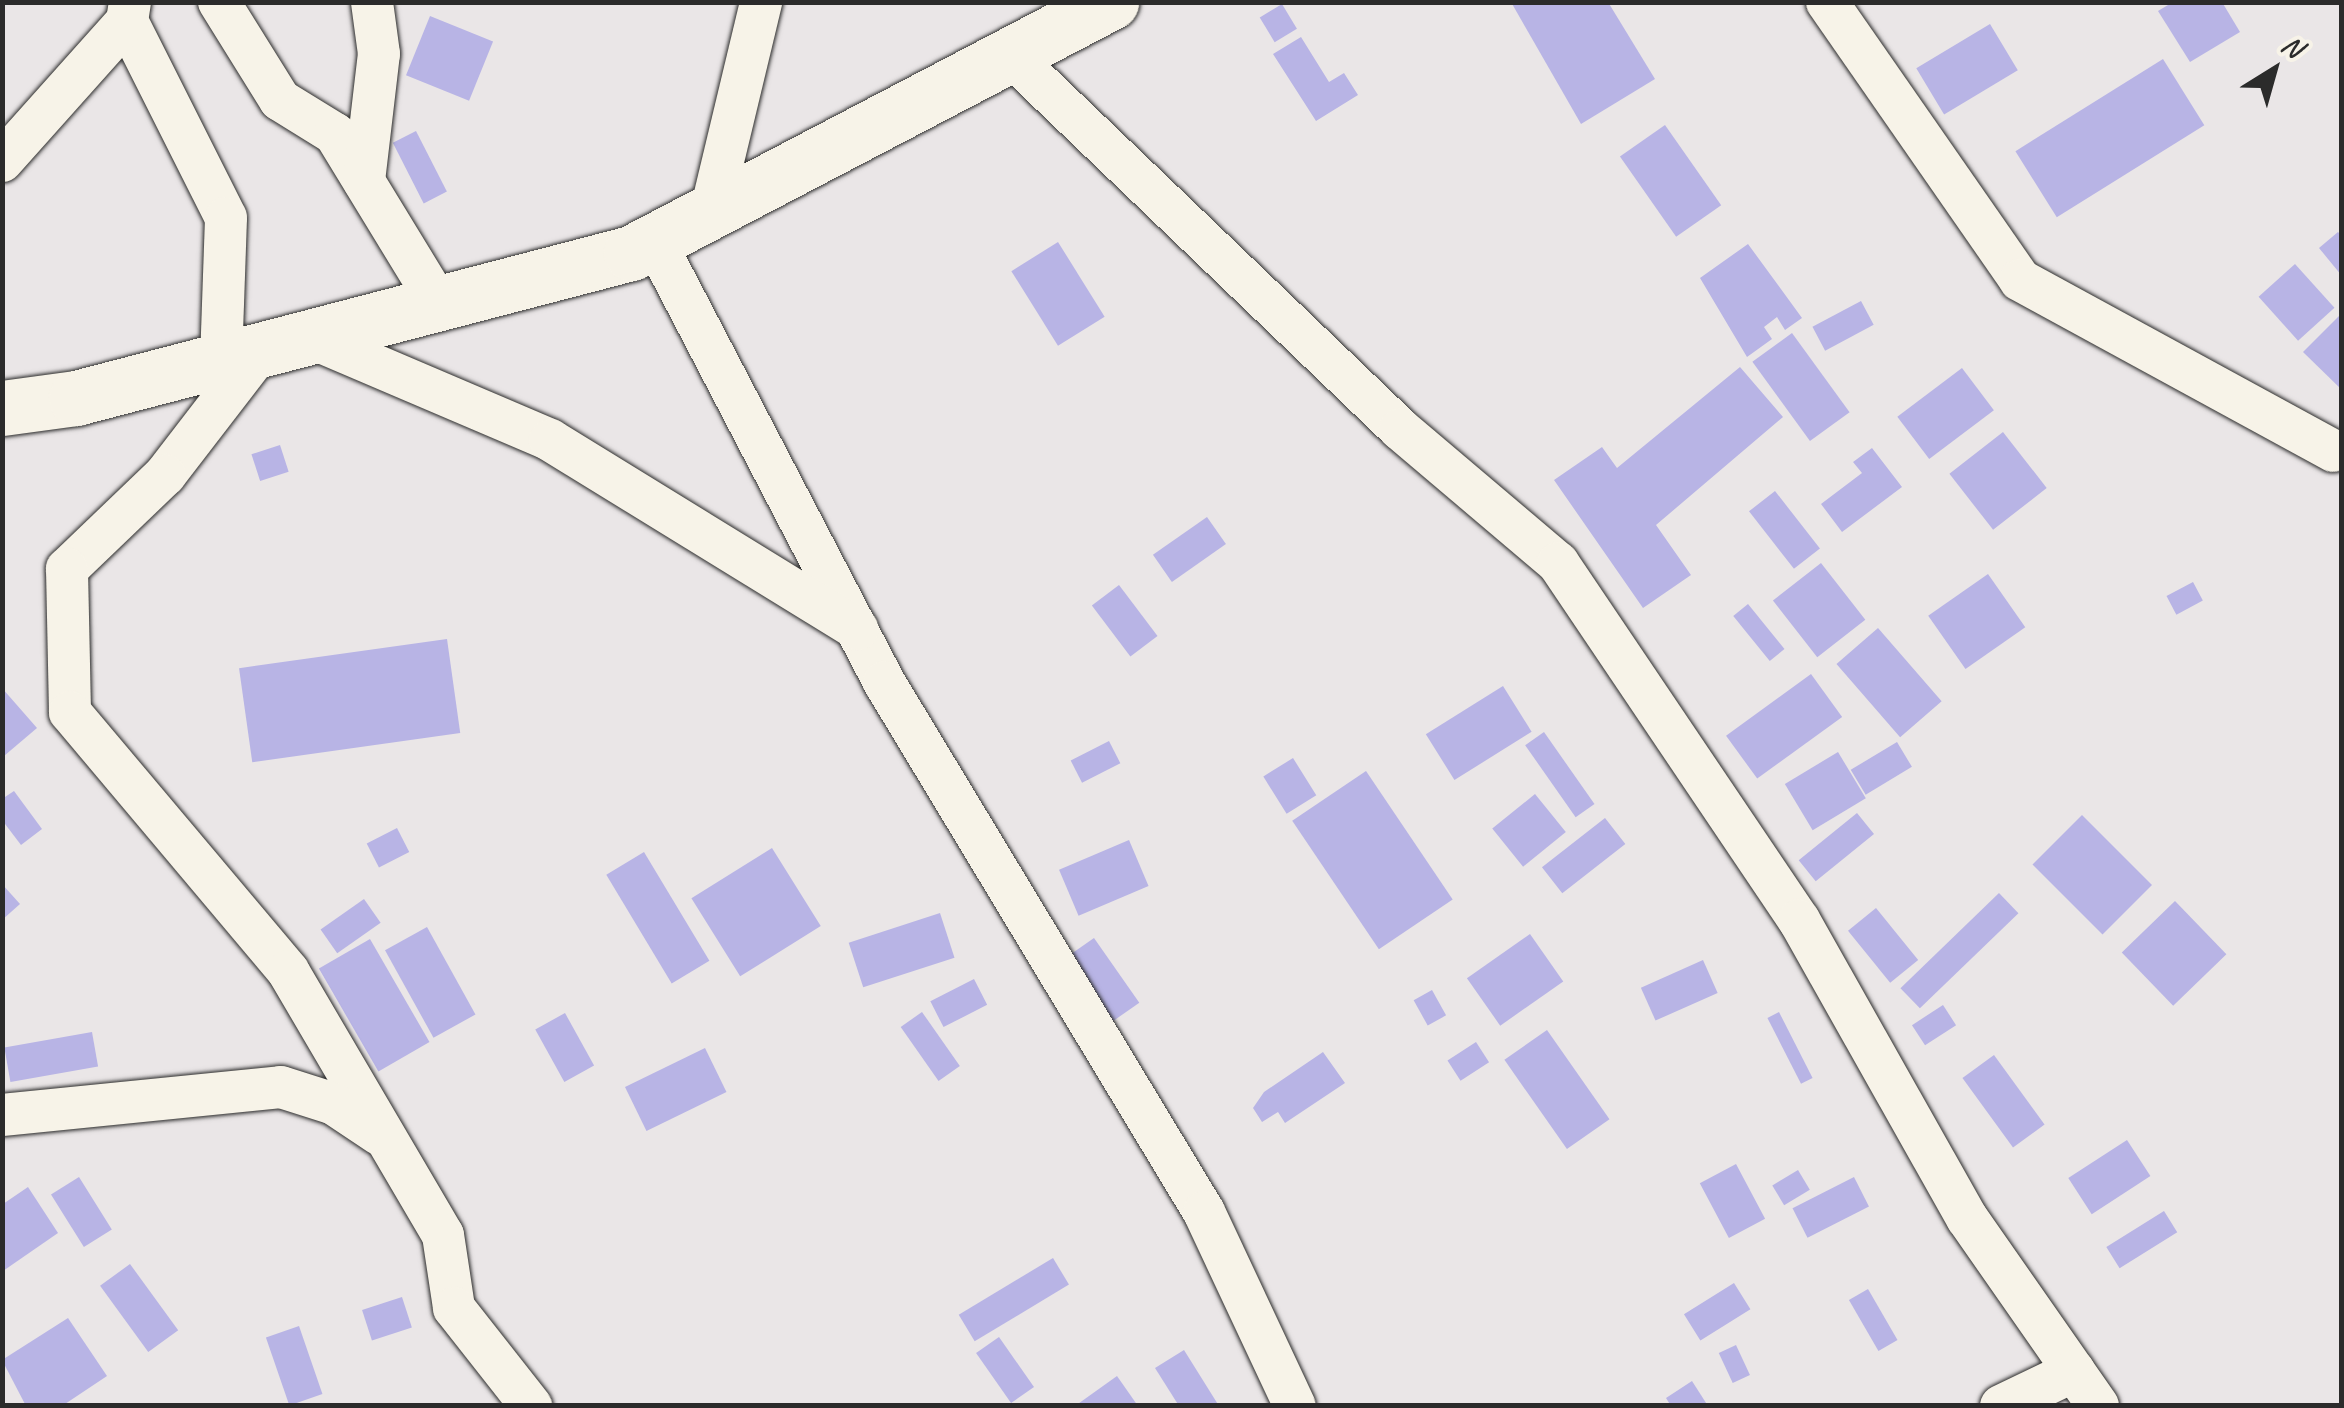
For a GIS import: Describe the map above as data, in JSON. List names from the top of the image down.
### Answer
{
  "north": "top right"
}
